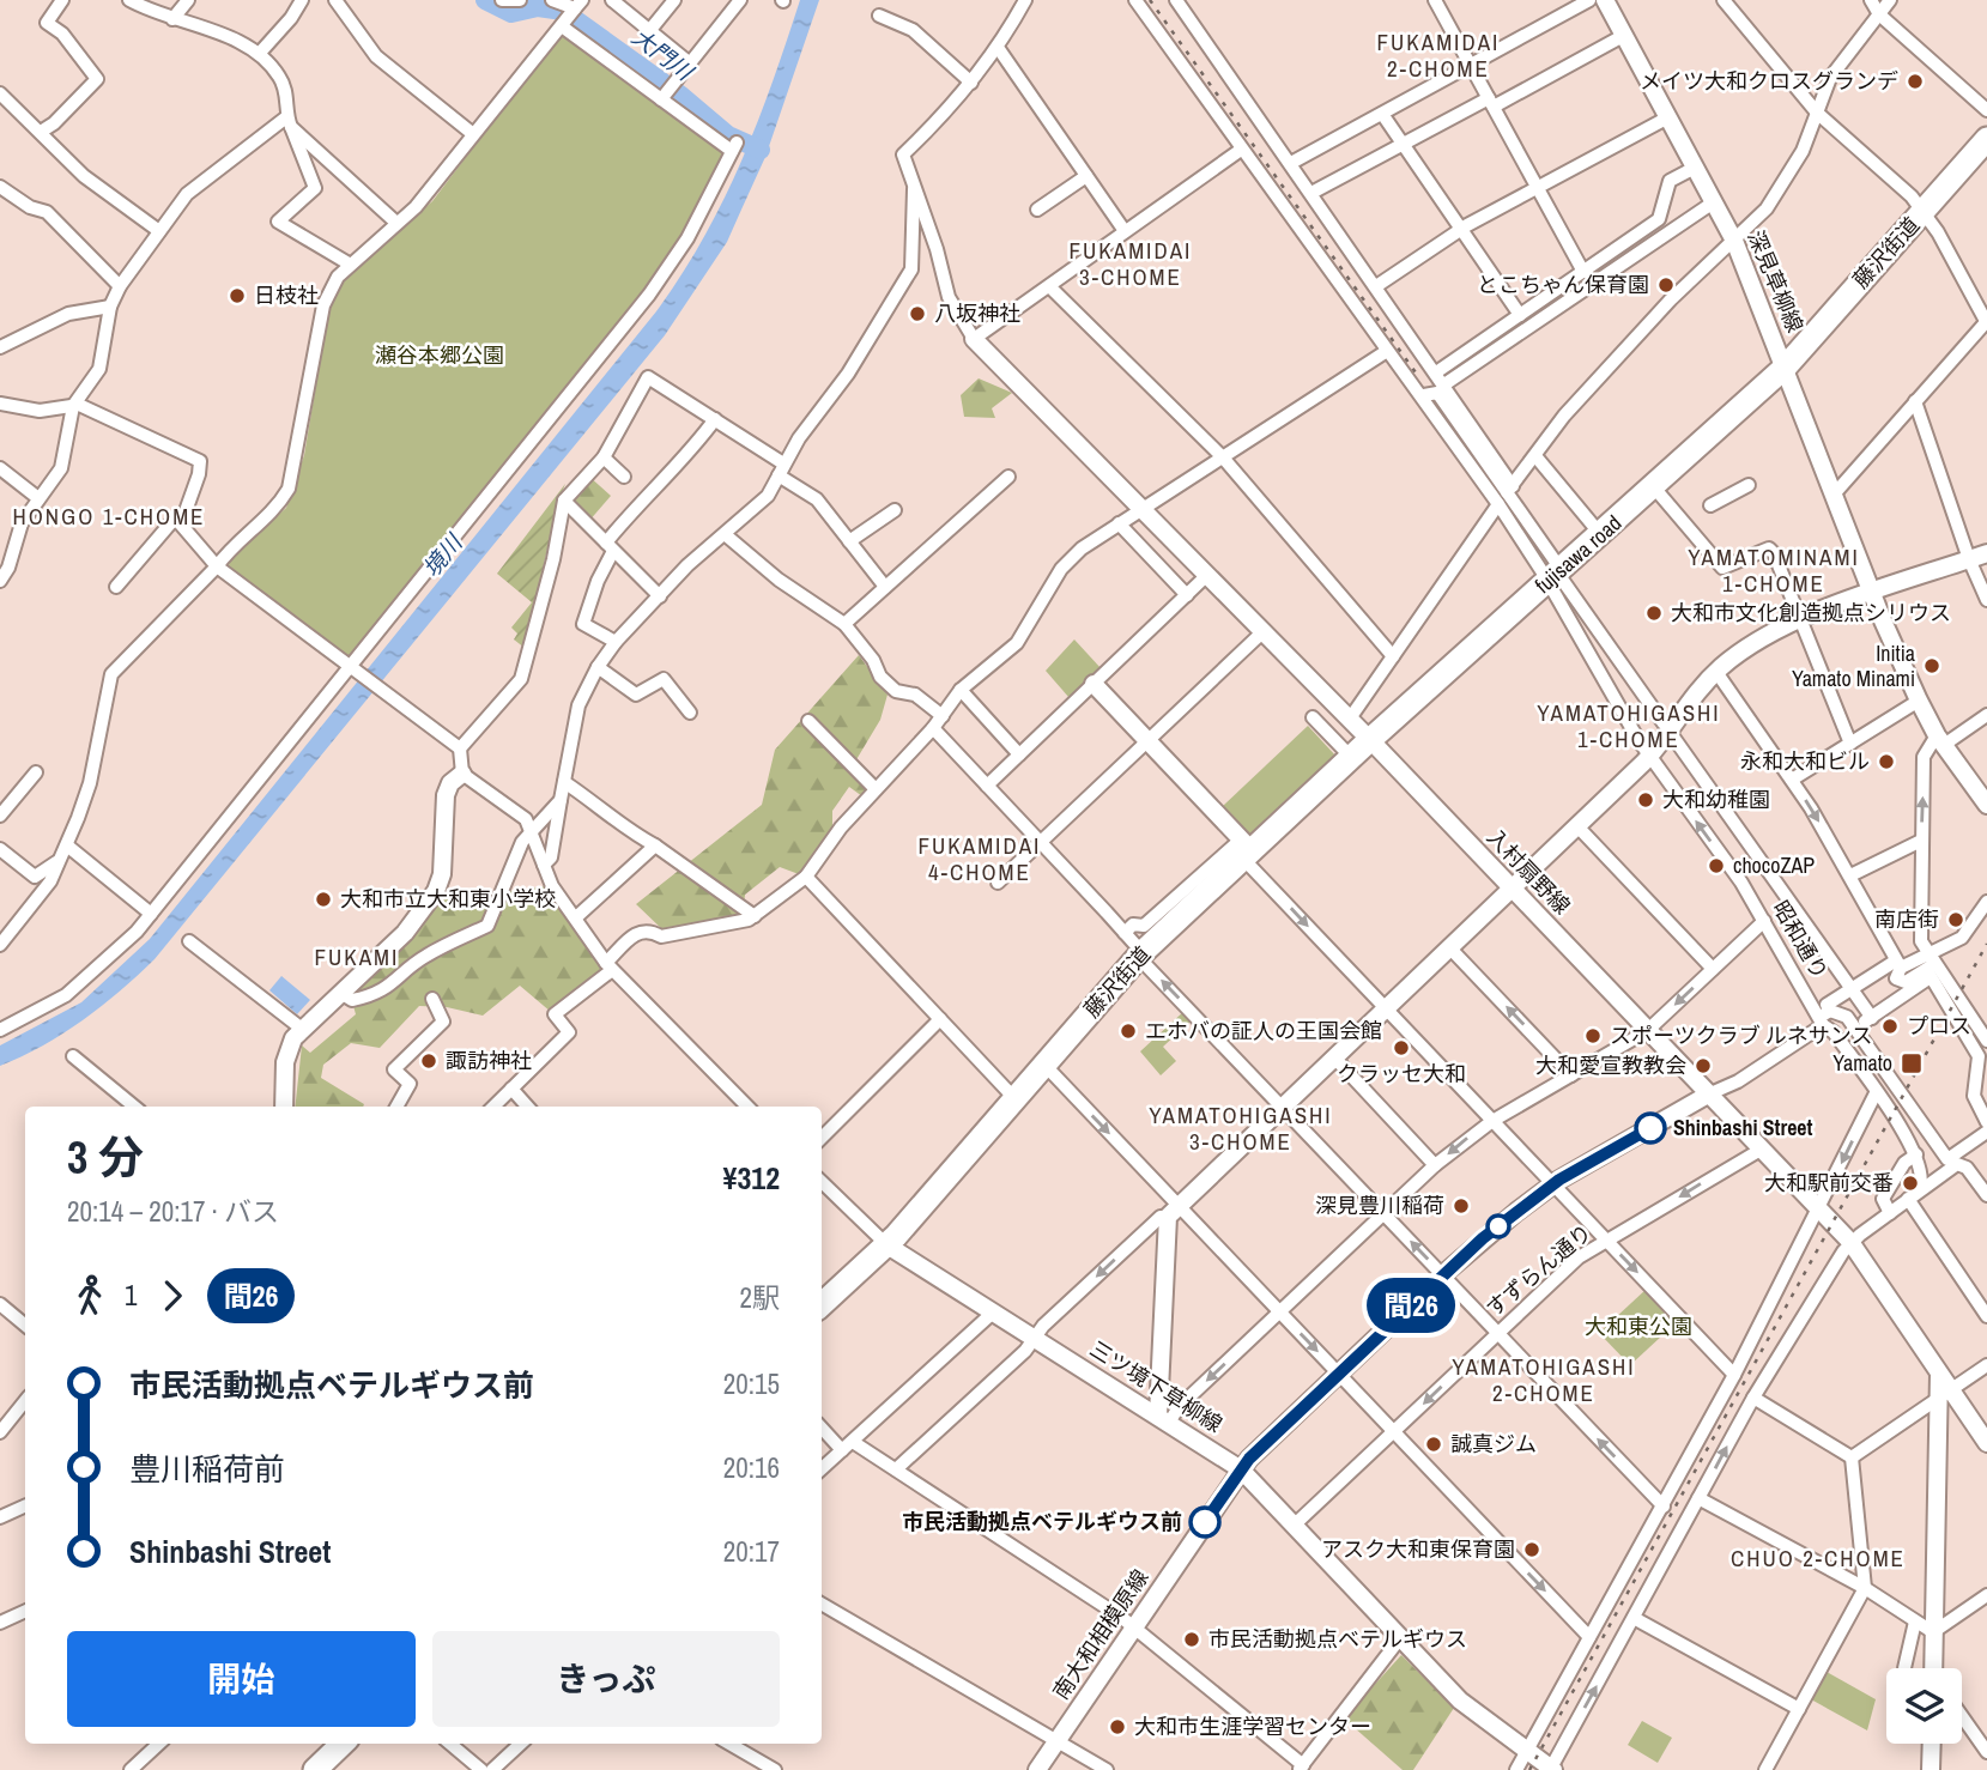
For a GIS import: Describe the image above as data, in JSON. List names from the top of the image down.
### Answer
{
  "streets": {
    "highway": ["藤沢街道", "fujisawa road"],
    "street": [
      "深見草柳線",
      "入村扇野線",
      "昭和通り",
      "すずらん通り",
      "三ツ境下草柳線",
      "南大和相模原線"
    ]
  },
  "crossings": [
    ["藤沢街道", "深見草柳線"],
    ["藤沢街道", "fujisawa road"],
    ["藤沢街道", "入村扇野線"],
    ["藤沢街道", "三ツ境下草柳線"],
    ["深見草柳線", "fujisawa road"],
    ["fujisawa road", "入村扇野線"],
    ["fujisawa road", "昭和通り"],
    ["入村扇野線", "すずらん通り"],
    ["入村扇野線", "南大和相模原線"],
    ["昭和通り", "南大和相模原線"],
    ["すずらん通り", "三ツ境下草柳線"],
    ["三ツ境下草柳線", "南大和相模原線"]
  ],
  "one_way": ["すずらん通り"],
  "districts": [
    "FUKAMIDAI 2-CHOME",
    "FUKAMIDAI 3-CHOME",
    "HONGO 1-CHOME",
    "YAMATOMINAMI 1-CHOME",
    "YAMATOHIGASHI 1-CHOME",
    "FUKAMIDAI 4-CHOME",
    "FUKAMI",
    "YAMATOHIGASHI 3-CHOME",
    "YAMATOHIGASHI 2-CHOME",
    "CHUO 2-CHOME"
  ],
  "water": ["大門川", "境川"],
  "parks": ["瀬谷本郷公園", "大和東公園"],
  "places": {
    "other": [
      "メイツ大和クロスグランデ",
      "とこちゃん保育園",
      "日枝社",
      "八坂神社",
      "大和市文化創造拠点シリウス",
      "Initia Yamato Minami",
      "永和大和ビル",
      "大和幼稚園",
      "chocoZAP",
      "大和市立大和東小学校",
      "南店街",
      "プロス",
      "エホバの証人の王国会館",
      "スポーツクラブ ルネサンス",
      "クラッセ大和",
      "諏訪神社",
      "大和愛宣教教会",
      "Shinbashi Street",
      "大和駅前交番",
      "深見豊川稲荷",
      "誠真ジム",
      "市民活動拠点ベテルギウス前",
      "アスク大和東保育園",
      "市民活動拠点ベテルギウス",
      "大和市生涯学習センター"
    ],
    "transit": ["Yamato"]
  },
  "lines": ["bus line 間26"],
  "page": {
    "on_map": "間26",
    "heading": ["3 分", "20:14 – 20:17 · バス", "¥312"],
    "legs": ["1", "間26", "2駅"],
    "list": [
      {
        "name": "市民活動拠点ベテルギウス前",
        "value": "20:15"
      },
      {
        "name": "豊川稲荷前",
        "value": "20:16"
      },
      {
        "name": "Shinbashi Street",
        "value": "20:17"
      }
    ],
    "buttons": ["開始", "きっぷ"]
  }
}
